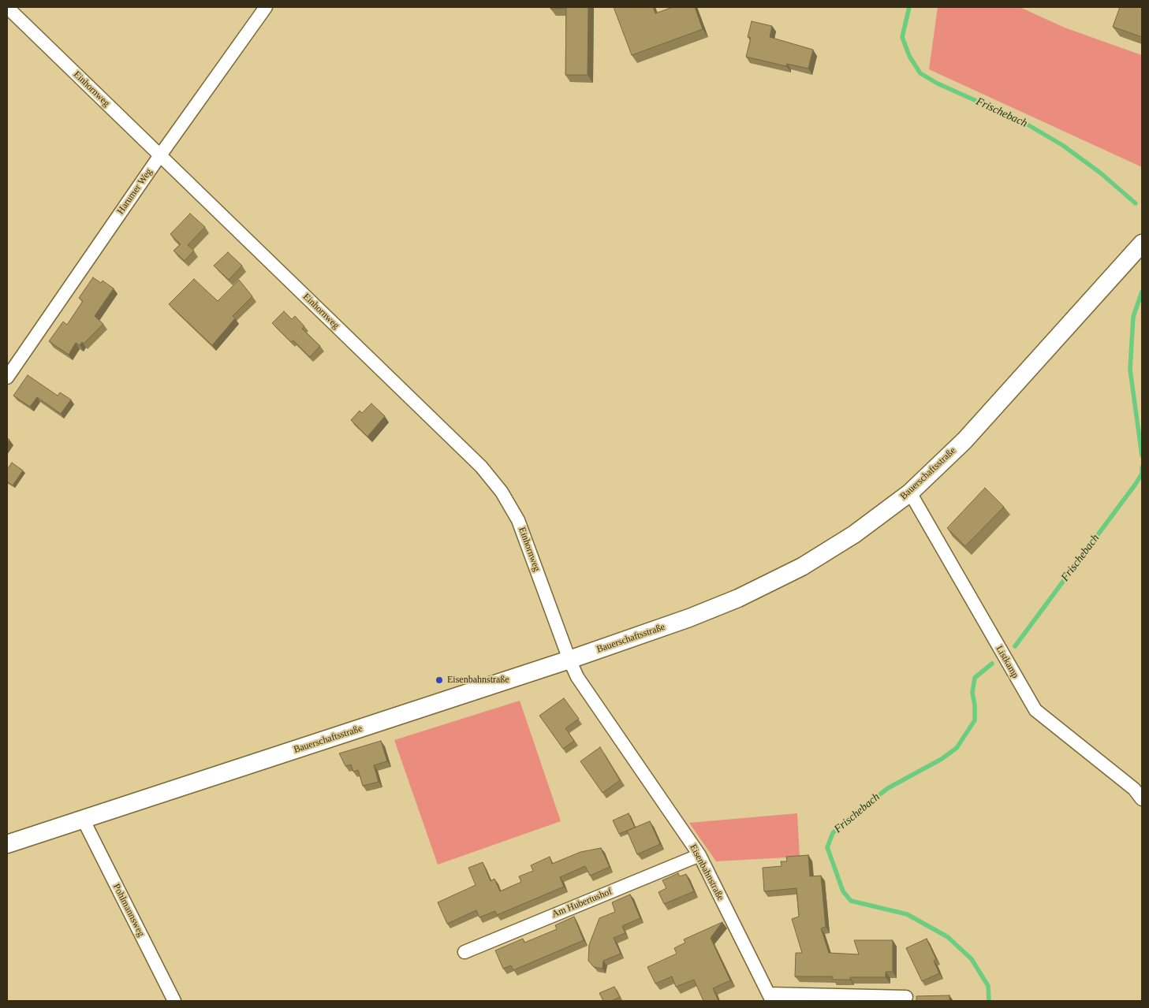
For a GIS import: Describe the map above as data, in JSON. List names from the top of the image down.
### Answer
{
  "streets": {
    "street": [
      "Einhornweg",
      "Harumer Weg",
      "Bauerschaftsstraße",
      "Listkamp",
      "Eisenbahnstraße",
      "Am Hubertushof",
      "Pohlmannsweg"
    ]
  },
  "crossings": [
    ["Einhornweg", "Harumer Weg"],
    ["Einhornweg", "Bauerschaftsstraße"],
    ["Einhornweg", "Eisenbahnstraße"],
    ["Bauerschaftsstraße", "Listkamp"],
    ["Bauerschaftsstraße", "Eisenbahnstraße"],
    ["Bauerschaftsstraße", "Pohlmannsweg"],
    ["Eisenbahnstraße", "Am Hubertushof"]
  ],
  "water": ["Frischebach"],
  "places": ["Eisenbahnstraße"]
}
